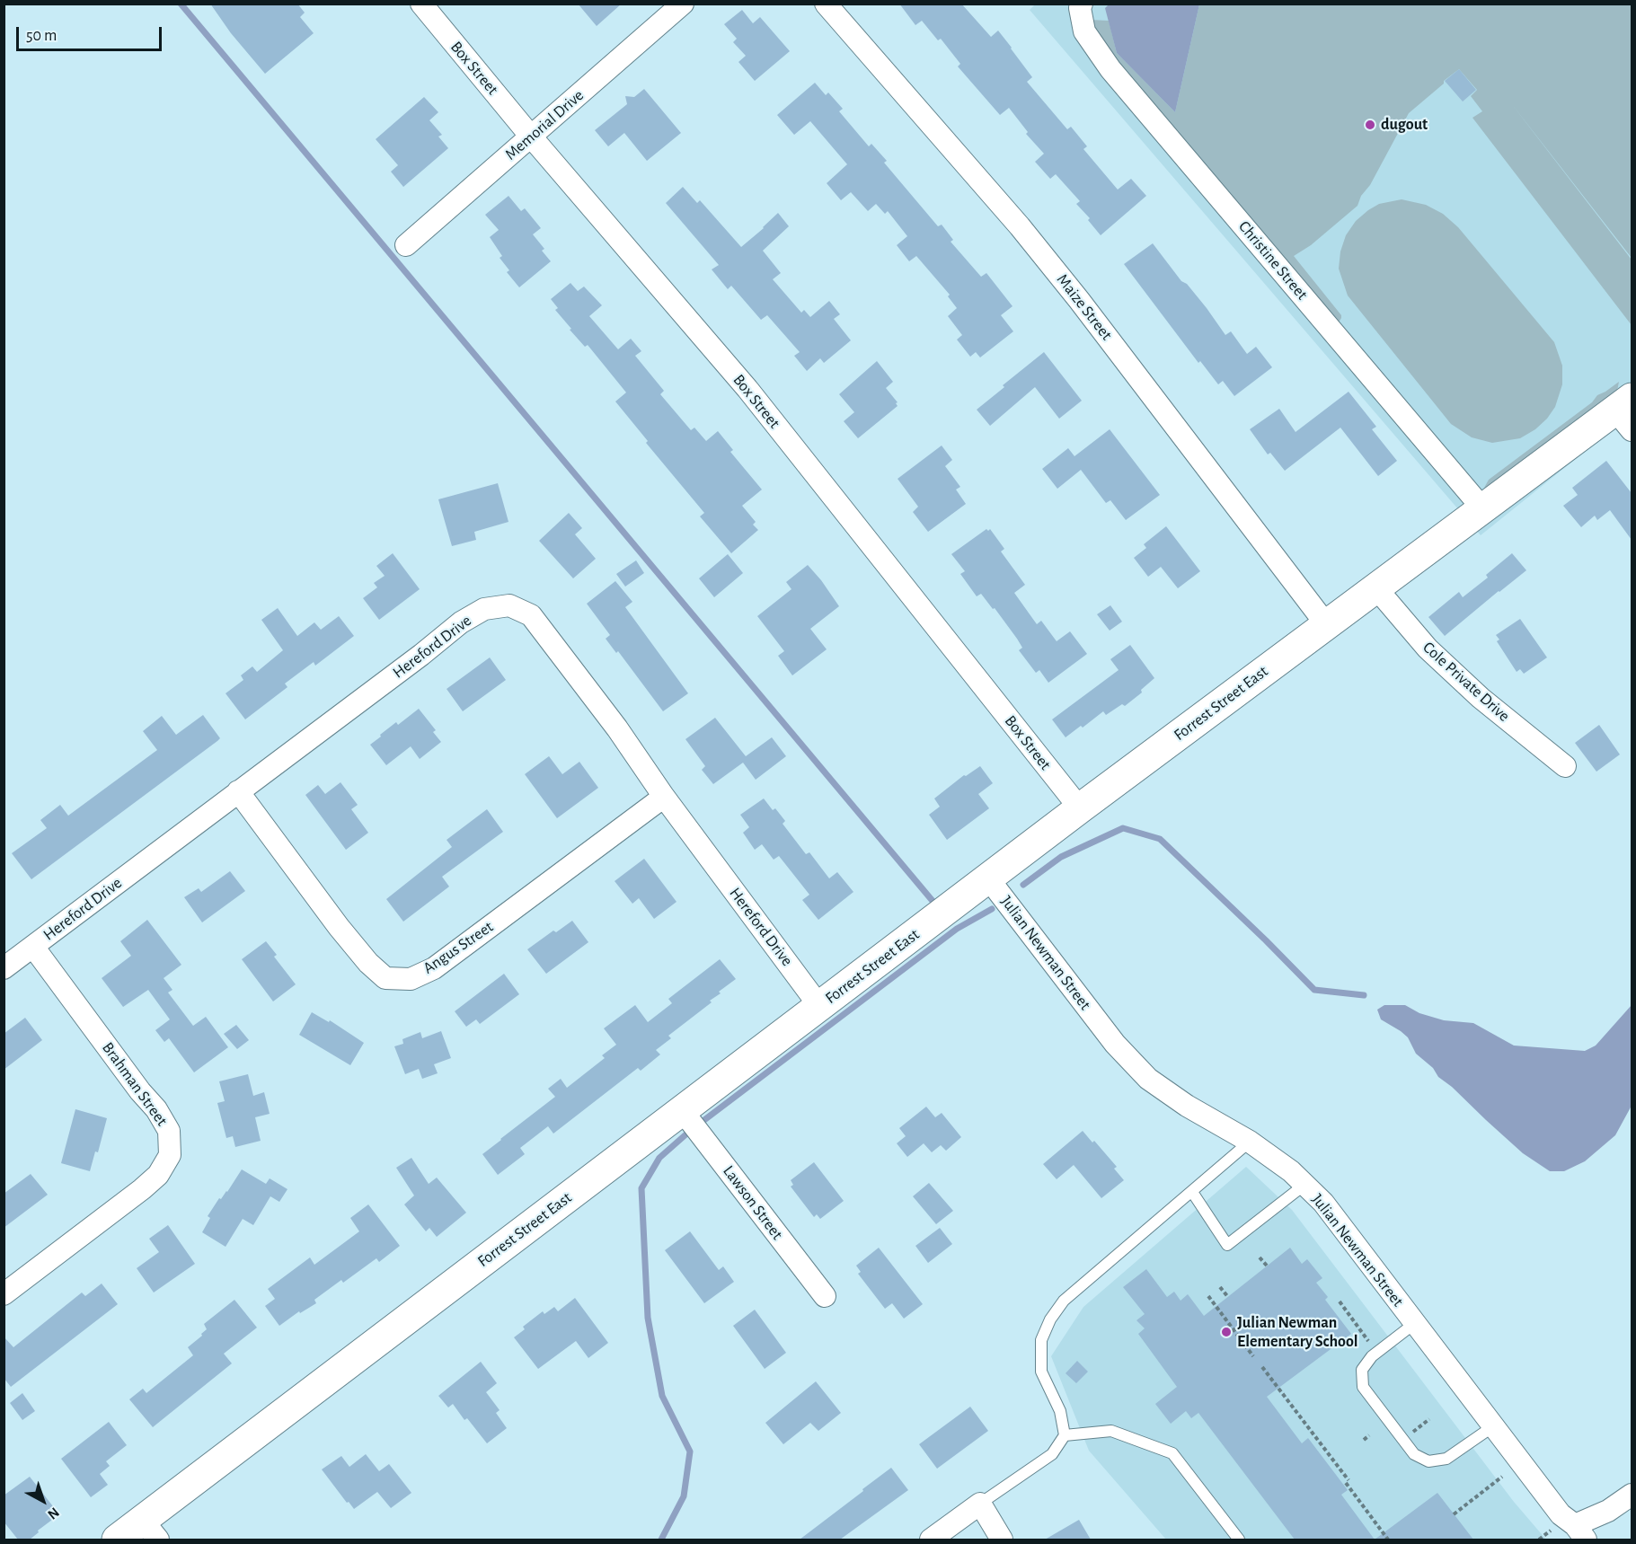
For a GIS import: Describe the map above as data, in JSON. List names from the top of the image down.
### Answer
{
  "streets": {
    "main road": ["Forrest Street East"],
    "street": [
      "Box Street",
      "Memorial Drive",
      "Christine Street",
      "Maize Street",
      "Hereford Drive",
      "Cole Private Drive",
      "Angus Street",
      "Julian Newman Street",
      "Brahman Street",
      "Lawson Street"
    ]
  },
  "crossings": [
    ["Box Street", "Memorial Drive"],
    ["Box Street", "Forrest Street East"],
    ["Christine Street", "Forrest Street East"],
    ["Maize Street", "Forrest Street East"],
    ["Hereford Drive", "Forrest Street East"],
    ["Hereford Drive", "Angus Street"],
    ["Hereford Drive", "Brahman Street"],
    ["Cole Private Drive", "Forrest Street East"],
    ["Forrest Street East", "Julian Newman Street"],
    ["Forrest Street East", "Lawson Street"]
  ],
  "places": ["dugout", "Julian Newman Elementary School"],
  "scale_bar": "50 m",
  "north": "bottom right"
}
